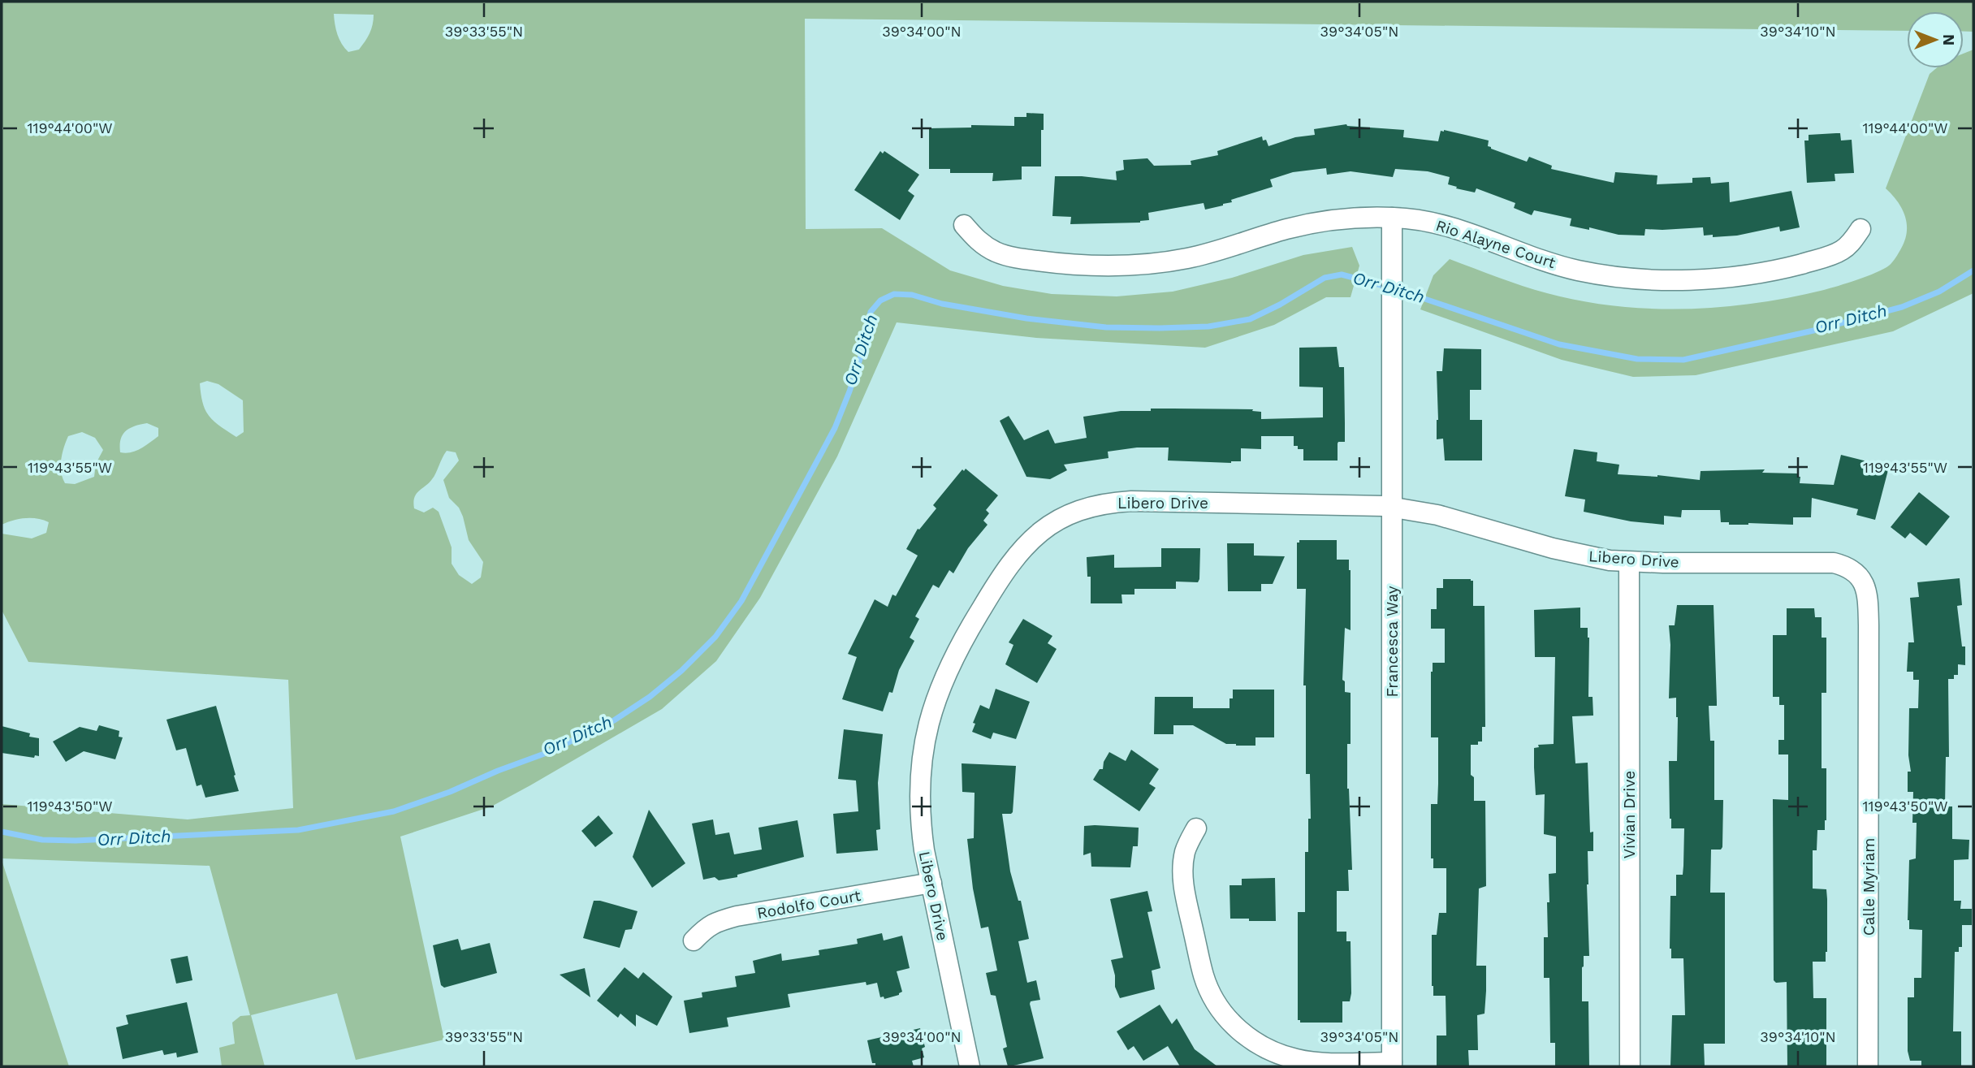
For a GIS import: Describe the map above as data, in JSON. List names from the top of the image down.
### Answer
{
  "streets": {
    "street": [
      "Rio Alayne Court",
      "Libero Drive",
      "Francesca Way",
      "Vivian Drive",
      "Calle Myriam",
      "Rodolfo Court"
    ]
  },
  "crossings": [
    ["Rio Alayne Court", "Francesca Way"],
    ["Libero Drive", "Francesca Way"],
    ["Libero Drive", "Vivian Drive"],
    ["Libero Drive", "Calle Myriam"],
    ["Libero Drive", "Rodolfo Court"]
  ],
  "water": ["Orr Ditch"],
  "north": "right",
  "coordinates": [
    "39°33'55\"N",
    "39°34'00\"N",
    "39°34'05\"N",
    "39°34'10\"N",
    "119°44'00\"W",
    "119°43'55\"W",
    "119°43'50\"W"
  ]
}
